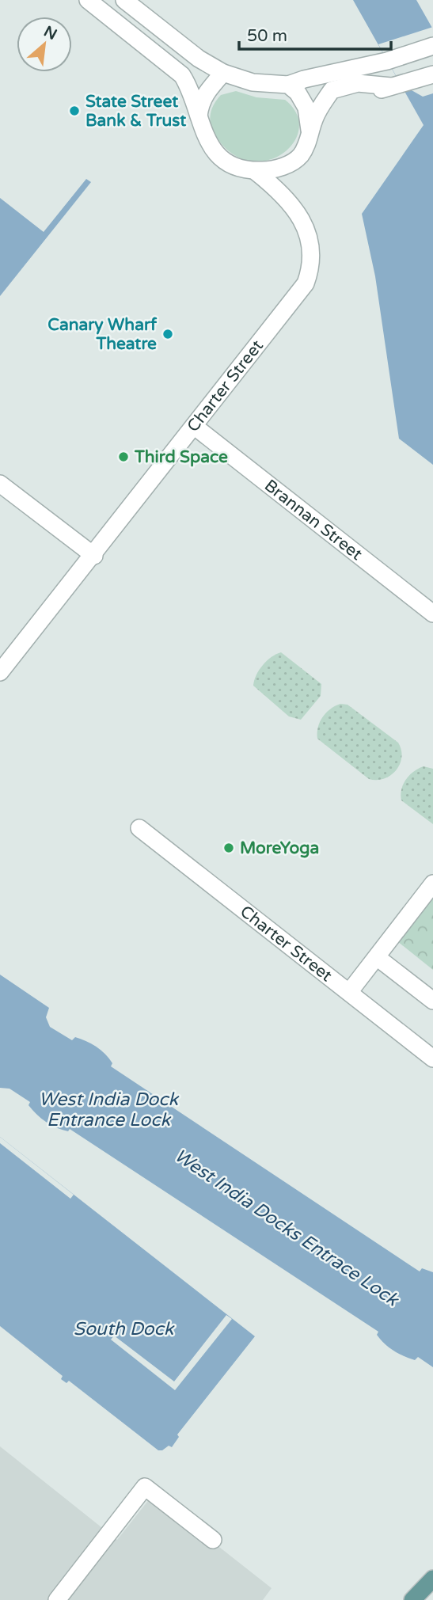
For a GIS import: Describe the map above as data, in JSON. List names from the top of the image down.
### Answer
{
  "streets": {
    "street": ["Charter Street", "Brannan Street"]
  },
  "crossings": [
    ["Charter Street", "Brannan Street"]
  ],
  "water": ["West India Dock Entrance Lock", "West India Docks Entrace Lock", "South Dock"],
  "places": [
    "State Street Bank & Trust",
    "Canary Wharf Theatre",
    "Third Space",
    "MoreYoga"
  ],
  "scale_bar": "50 m",
  "north": "top right"
}
